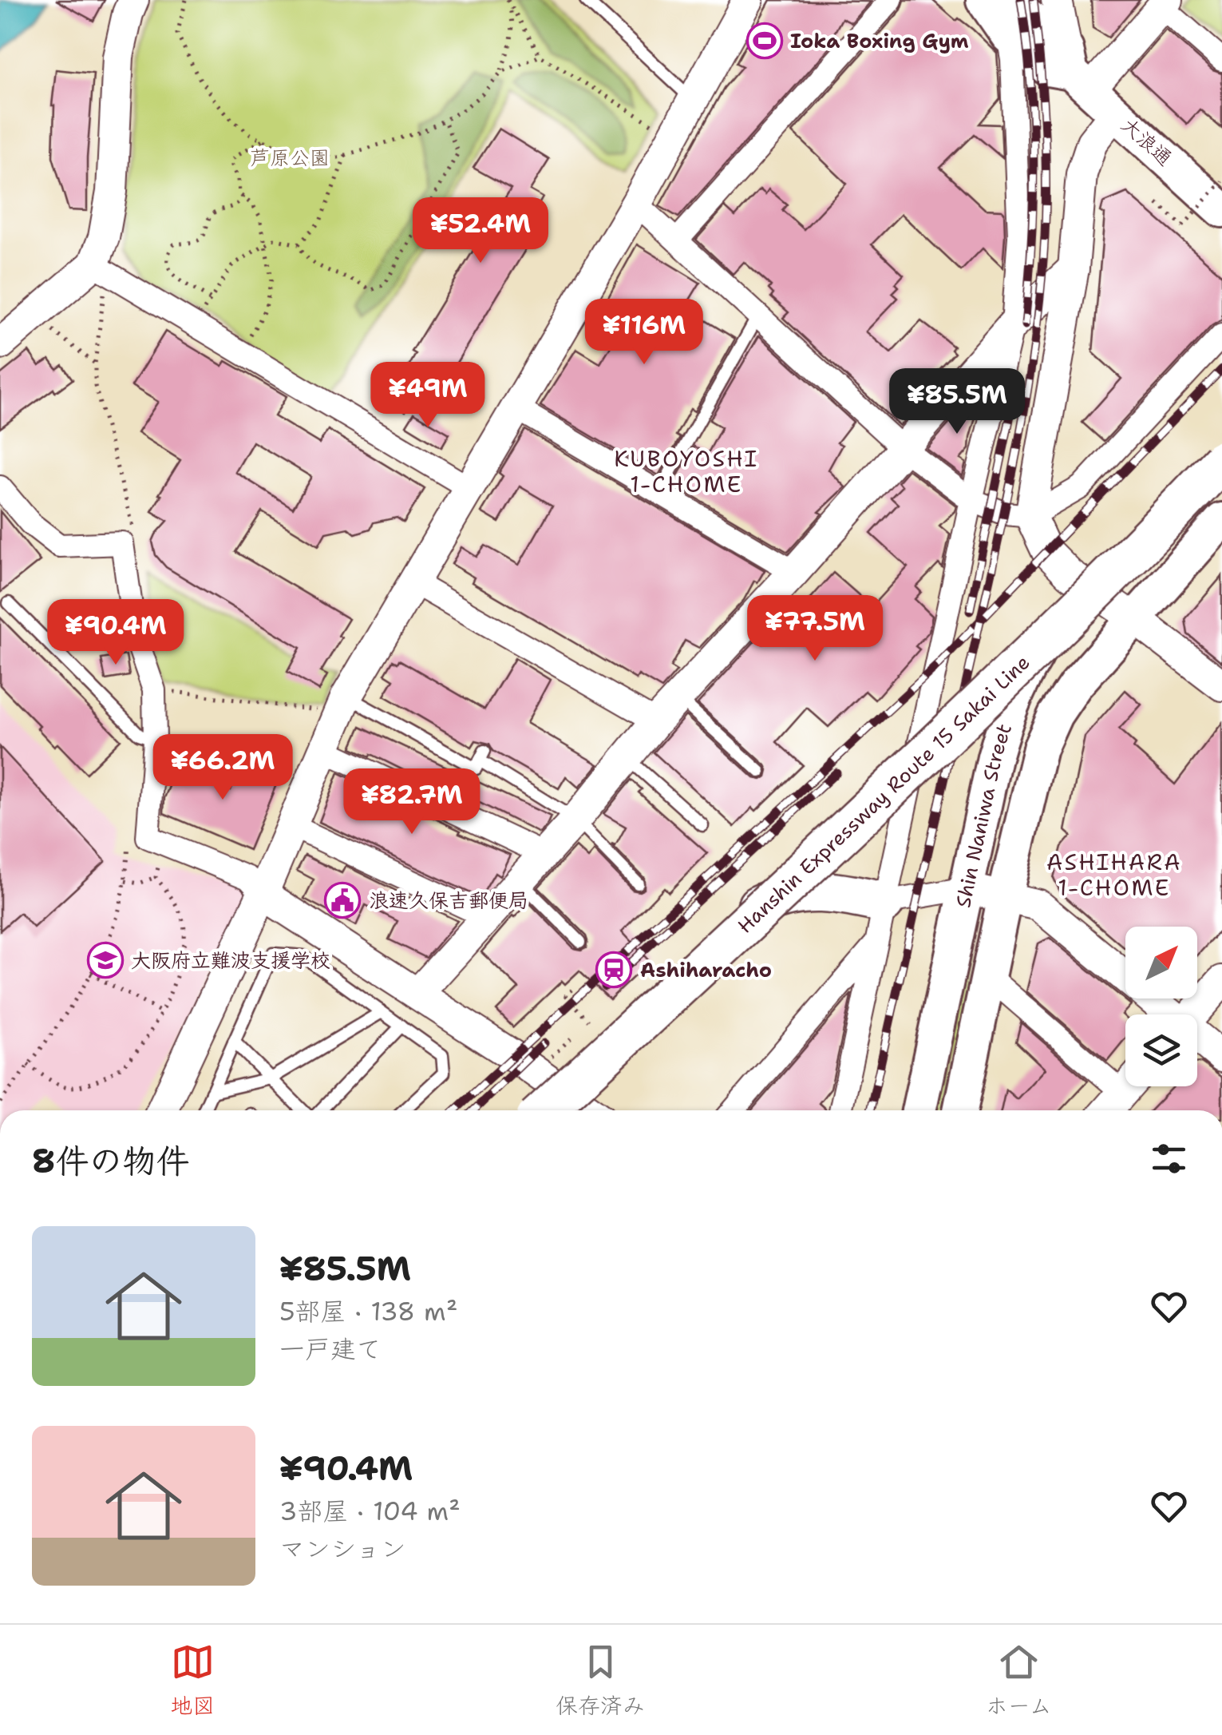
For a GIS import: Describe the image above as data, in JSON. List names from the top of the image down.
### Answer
{
  "streets": {
    "highway": ["Hanshin Expressway Route 15 Sakai Line"],
    "main road": ["大浪通", "Shin Naniwa Street"]
  },
  "districts": ["KUBOYOSHI 1-CHOME", "ASHIHARA 1-CHOME"],
  "parks": ["芦原公園"],
  "places": {
    "sports": ["Ioka Boxing Gym"],
    "public building": ["浪速久保吉郵便局"],
    "school or university": ["大阪府立難波支援学校"],
    "station": ["Ashiharacho"]
  },
  "north": "top right",
  "page": {
    "price": [
      "¥52.4M",
      "¥116M",
      "¥49M",
      "¥85.5M",
      "¥77.5M",
      "¥90.4M",
      "¥66.2M",
      "¥82.7M"
    ],
    "heading": "8件の物件",
    "list": [
      {
        "name": "¥85.5M",
        "note": "5部屋 · 138 m² · 一戸建て"
      },
      {
        "name": "¥90.4M",
        "note": "3部屋 · 104 m² · マンション"
      }
    ],
    "tabs": ["地図", "保存済み", "ホーム"]
  }
}
